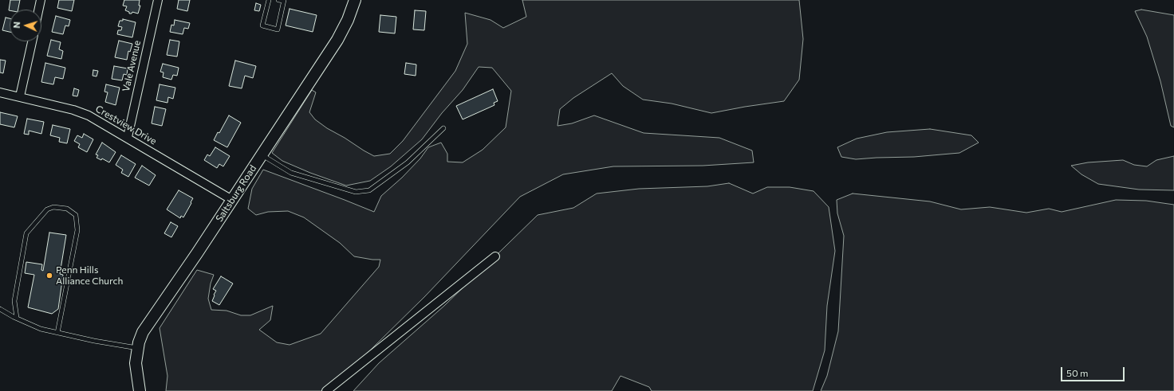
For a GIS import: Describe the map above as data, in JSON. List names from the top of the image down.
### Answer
{
  "streets": {
    "main road": ["Saltsburg Road"],
    "street": ["Vale Avenue", "Crestview Drive"]
  },
  "crossings": [
    ["Vale Avenue", "Crestview Drive"],
    ["Crestview Drive", "Saltsburg Road"]
  ],
  "places": ["Penn Hills Alliance Church"],
  "scale_bar": "50 m",
  "north": "left"
}
